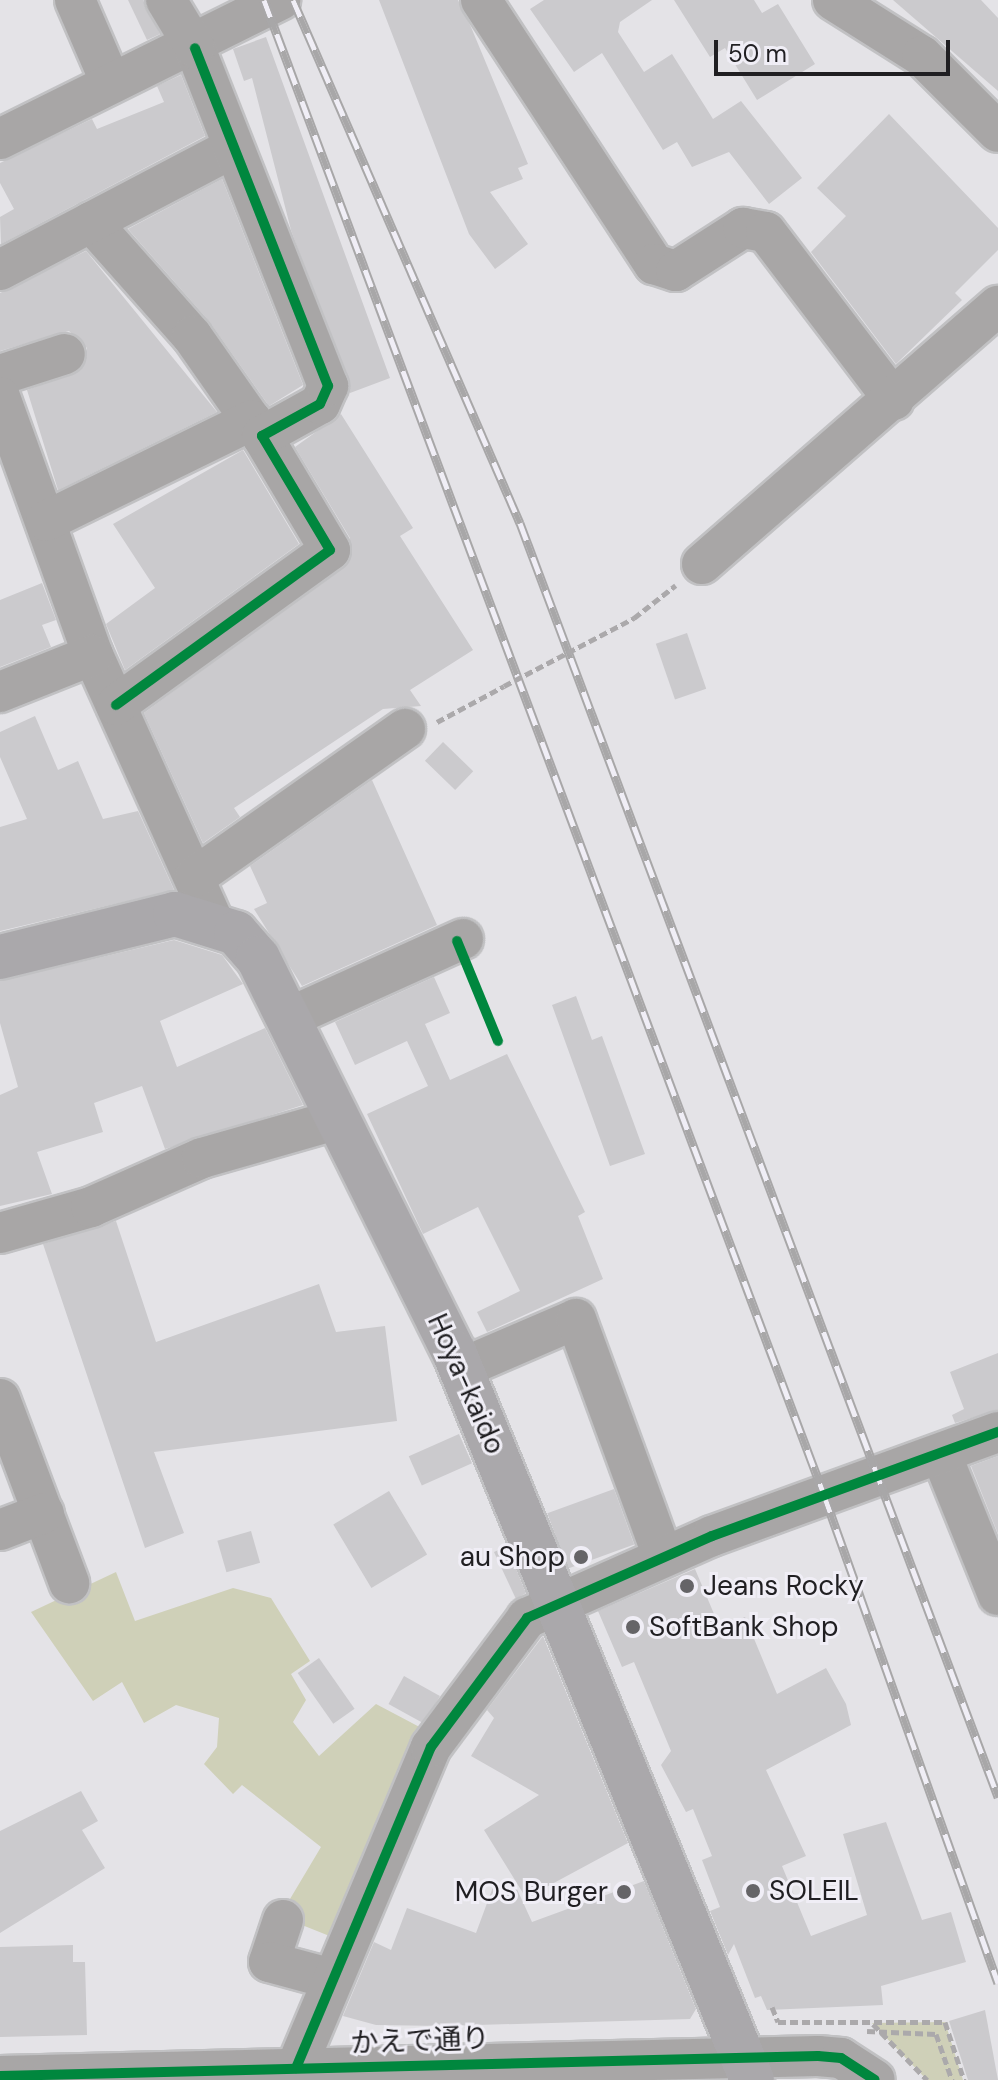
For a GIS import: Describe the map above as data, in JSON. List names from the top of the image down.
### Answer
{
  "streets": {
    "main road": ["Hoya-kaido"],
    "street": ["かえで通り"]
  },
  "crossings": [
    ["Hoya-kaido", "かえで通り"]
  ],
  "places": [
    "au Shop",
    "Jeans Rocky",
    "SoftBank Shop",
    "SOLEIL",
    "MOS Burger"
  ],
  "scale_bar": "50 m"
}
